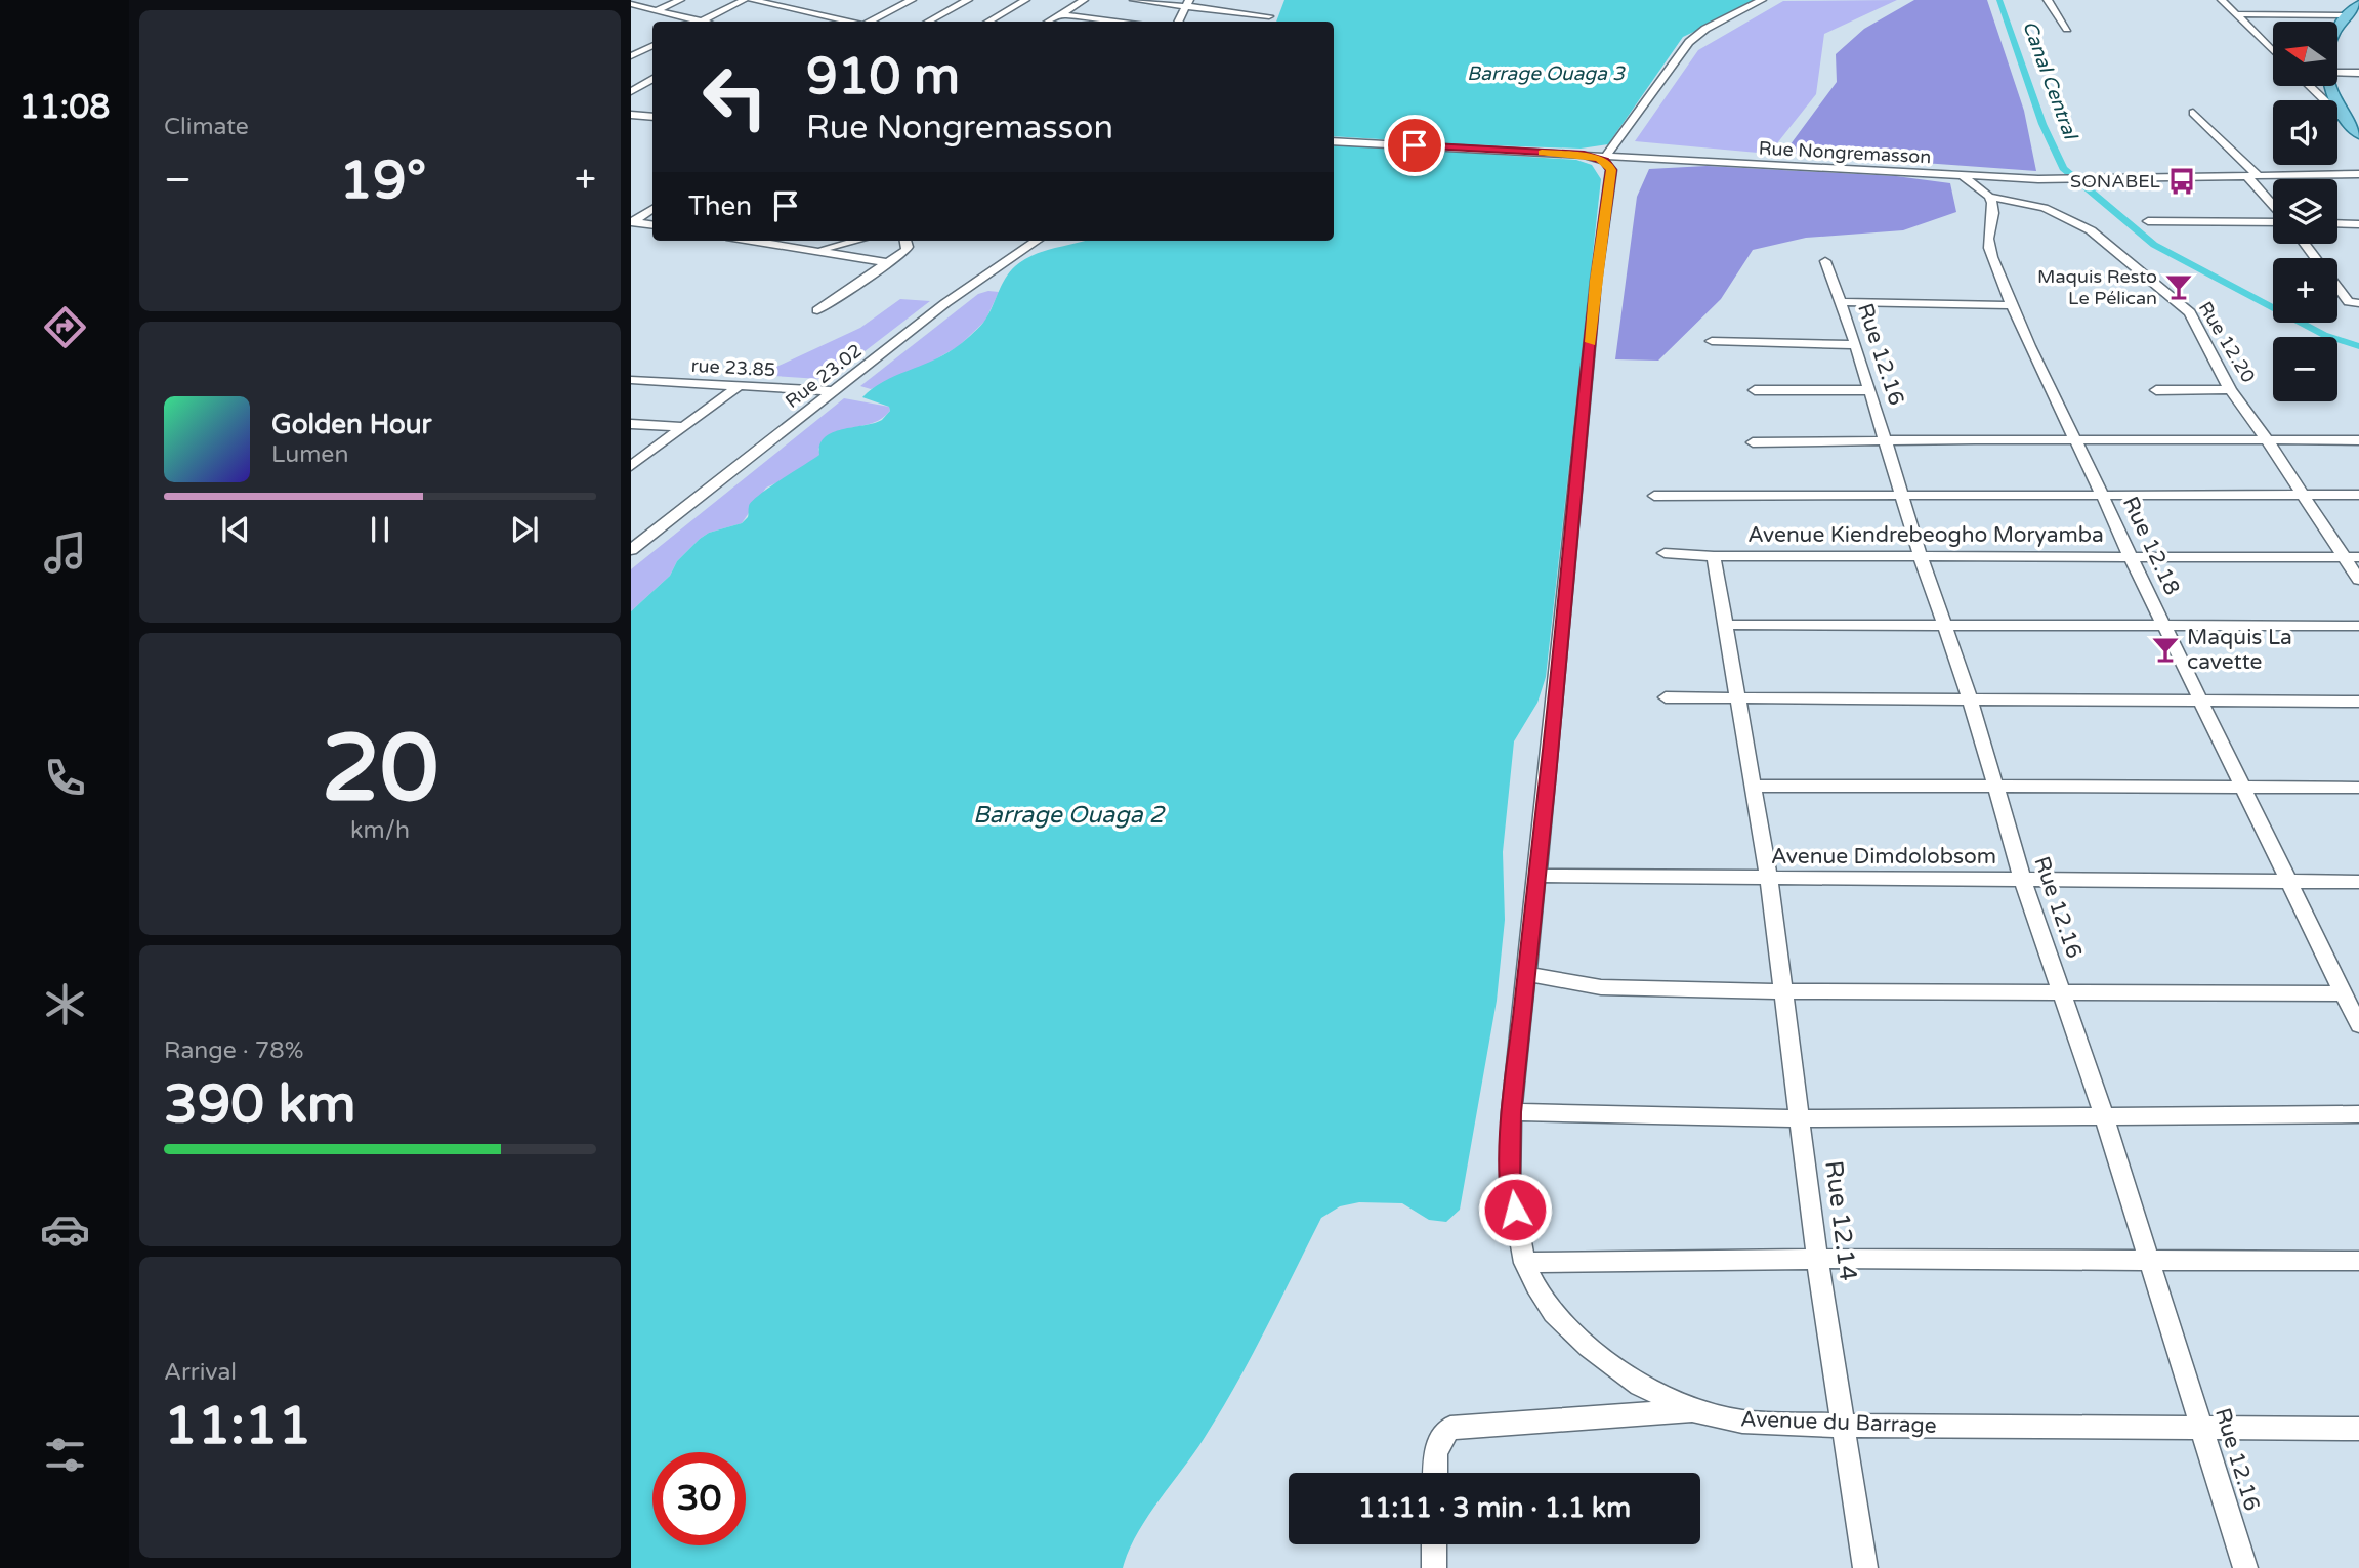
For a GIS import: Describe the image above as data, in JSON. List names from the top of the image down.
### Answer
{
  "streets": {
    "street": [
      "Rue Nongremasson",
      "Rue 12.20",
      "Rue 12.16",
      "rue 23.85",
      "Rue 23.02",
      "Avenue Kiendrebeogho Moryamba",
      "Rue 12.18",
      "Avenue Dimdolobsom",
      "Rue 12.14",
      "Avenue du Barrage"
    ]
  },
  "crossings": [
    ["Rue Nongremasson", "Rue 12.20"],
    ["Rue Nongremasson", "Avenue du Barrage"],
    ["Rue 12.20", "Avenue Kiendrebeogho Moryamba"],
    ["Rue 12.20", "Rue 12.18"],
    ["Rue 12.16", "Avenue Kiendrebeogho Moryamba"],
    ["Rue 12.16", "Avenue Dimdolobsom"],
    ["Rue 12.16", "Avenue du Barrage"],
    ["rue 23.85", "Rue 23.02"],
    ["Avenue Kiendrebeogho Moryamba", "Rue 12.18"],
    ["Avenue Kiendrebeogho Moryamba", "Rue 12.14"],
    ["Rue 12.18", "Avenue Dimdolobsom"],
    ["Avenue Dimdolobsom", "Rue 12.14"],
    ["Avenue Dimdolobsom", "Avenue du Barrage"],
    ["Rue 12.14", "Avenue du Barrage"]
  ],
  "water": ["Barrage Ouaga 3", "Canal Central", "Barrage Ouaga 2"],
  "places": {
    "bus stop": ["SONABEL"],
    "bar": ["Maquis Resto Le Pélican", "Maquis La cavette"]
  },
  "north": "left",
  "page": {
    "tabs": "11:08",
    "tile": [
      "Climate",
      ["20", "km/h"],
      ["Range · 78%", "390 km"],
      ["Arrival", "11:11"]
    ],
    "map_buttons": ["+", "−"],
    "turn": ["910 m", "Rue Nongremasson"],
    "heat": ["−", "19°", "+"],
    "then": "Then",
    "song": ["Golden Hour", "Lumen"],
    "limit": "30",
    "trip": "11:11 · 3 min · 1.1 km"
  }
}
